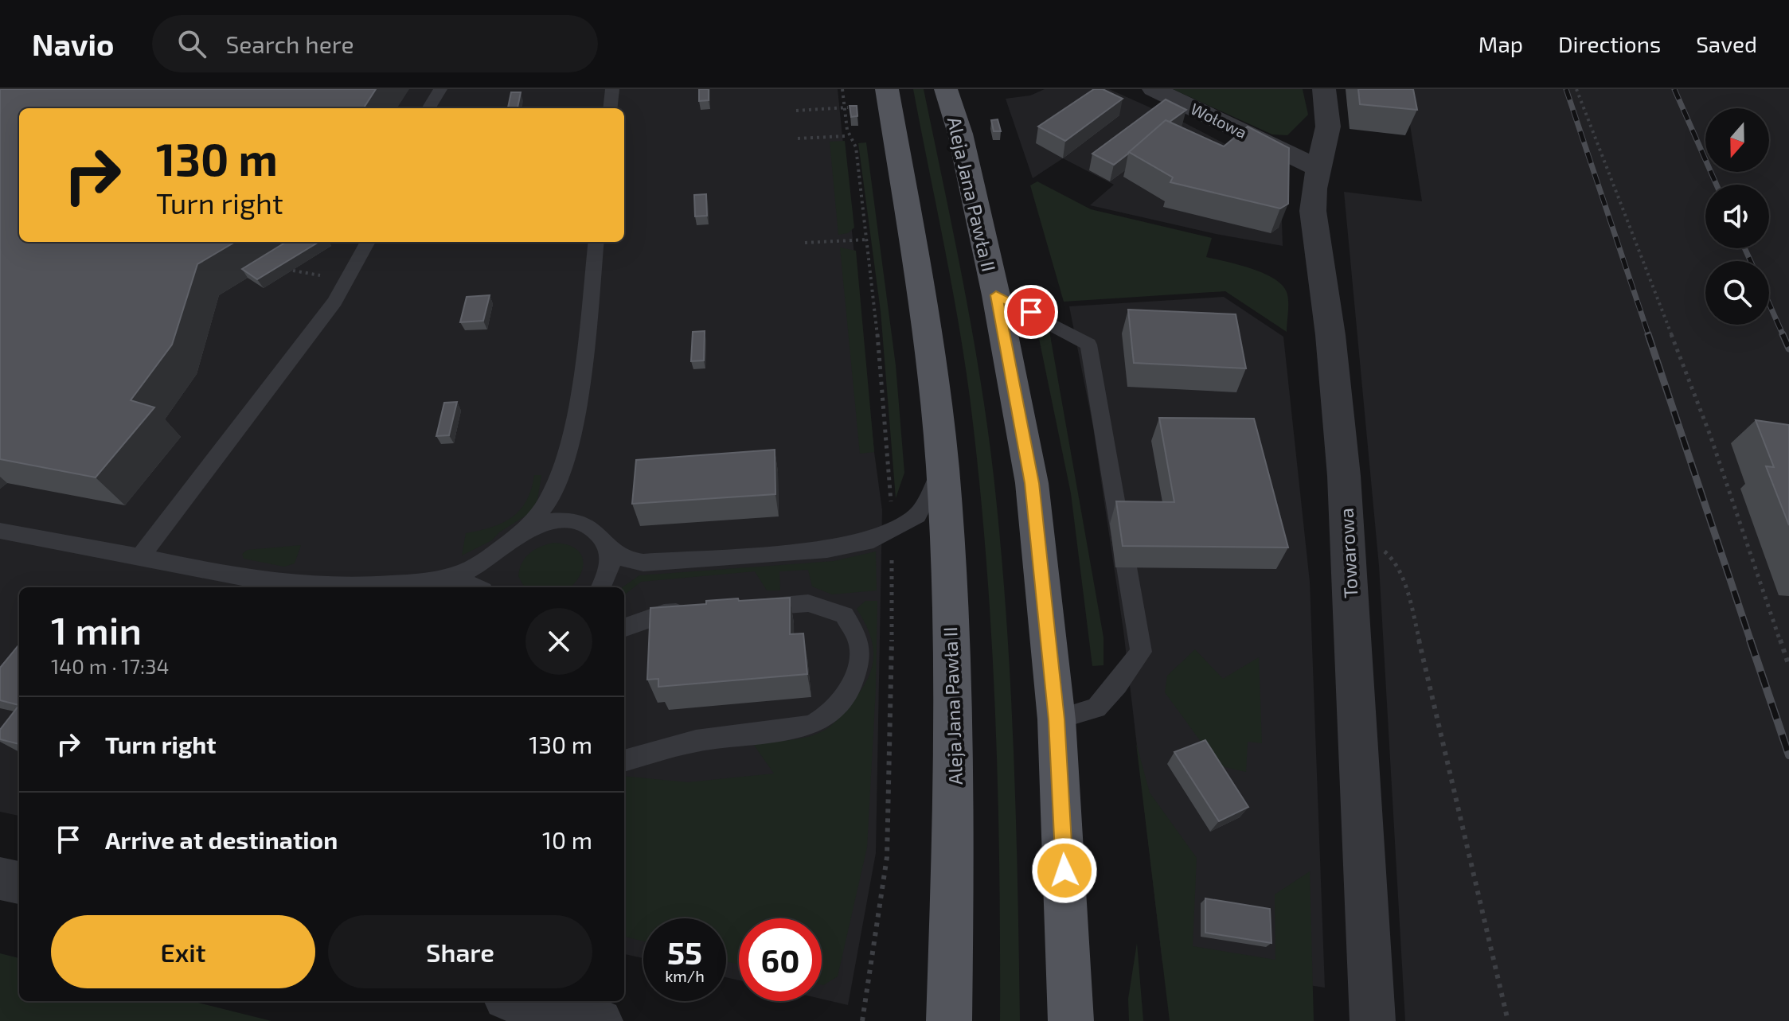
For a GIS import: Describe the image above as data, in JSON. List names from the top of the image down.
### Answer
{
  "streets": {
    "main road": ["Aleja Jana Pawła II"],
    "street": ["Wołowa", "Towarowa"]
  },
  "crossings": [
    ["Wołowa", "Towarowa"]
  ],
  "north": "bottom",
  "page": {
    "header": "Navio",
    "search": "Search here",
    "nav": ["Map", "Directions", "Saved"],
    "turn": ["130 m", "Turn right"],
    "heading": ["1 min", "140 m · 17:34"],
    "list": [
      {
        "name": "Turn right",
        "value": "130 m"
      },
      {
        "name": "Arrive at destination",
        "value": "10 m"
      }
    ],
    "buttons": ["Exit", "Share"],
    "speed": "55 km/h",
    "limit": "60"
  }
}
